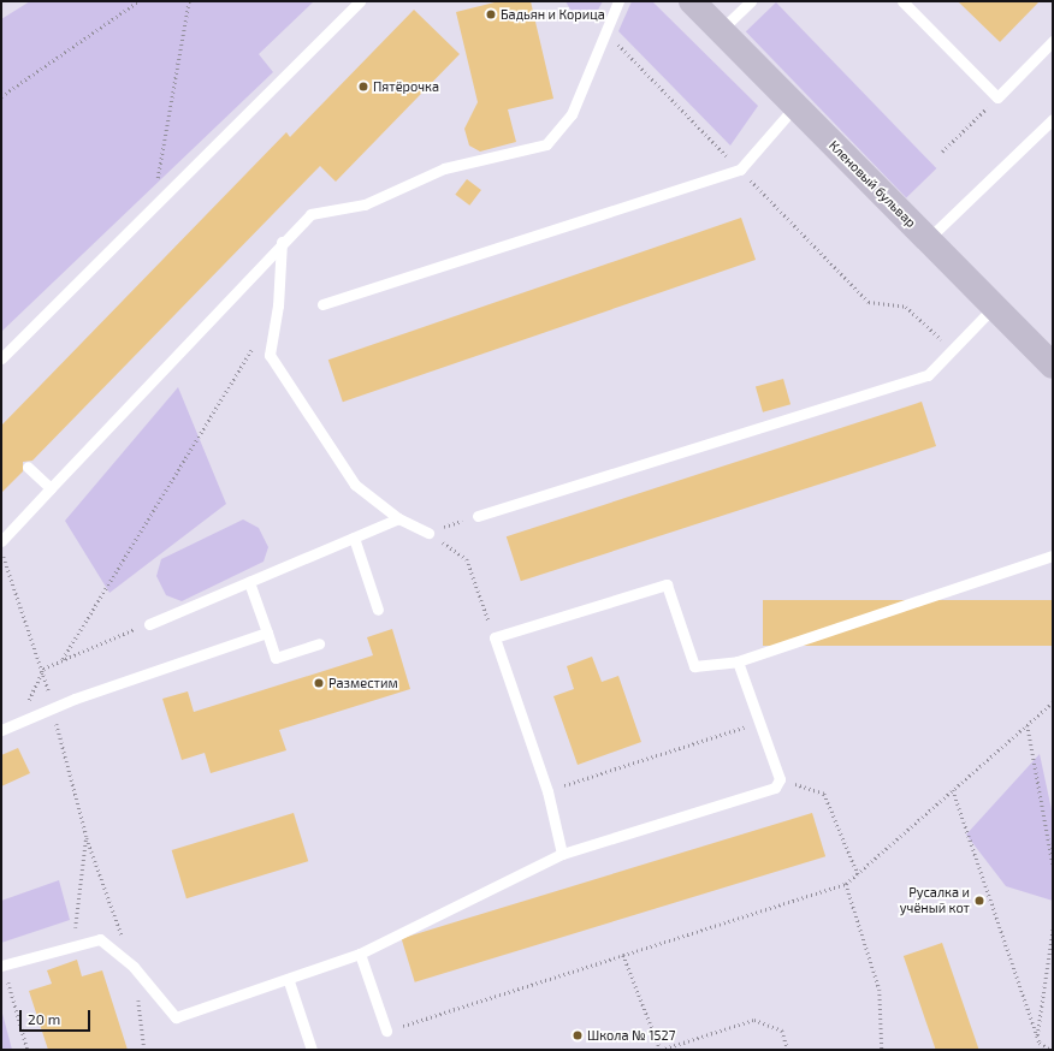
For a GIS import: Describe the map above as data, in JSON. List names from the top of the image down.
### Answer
{
  "streets": {
    "street": ["Кленовый бульвар"]
  },
  "places": [
    "Бадьян и Корица",
    "Пятёрочка",
    "Разместим",
    "Русалка и учёный кот",
    "Школа № 1527"
  ],
  "scale_bar": "20 m"
}
